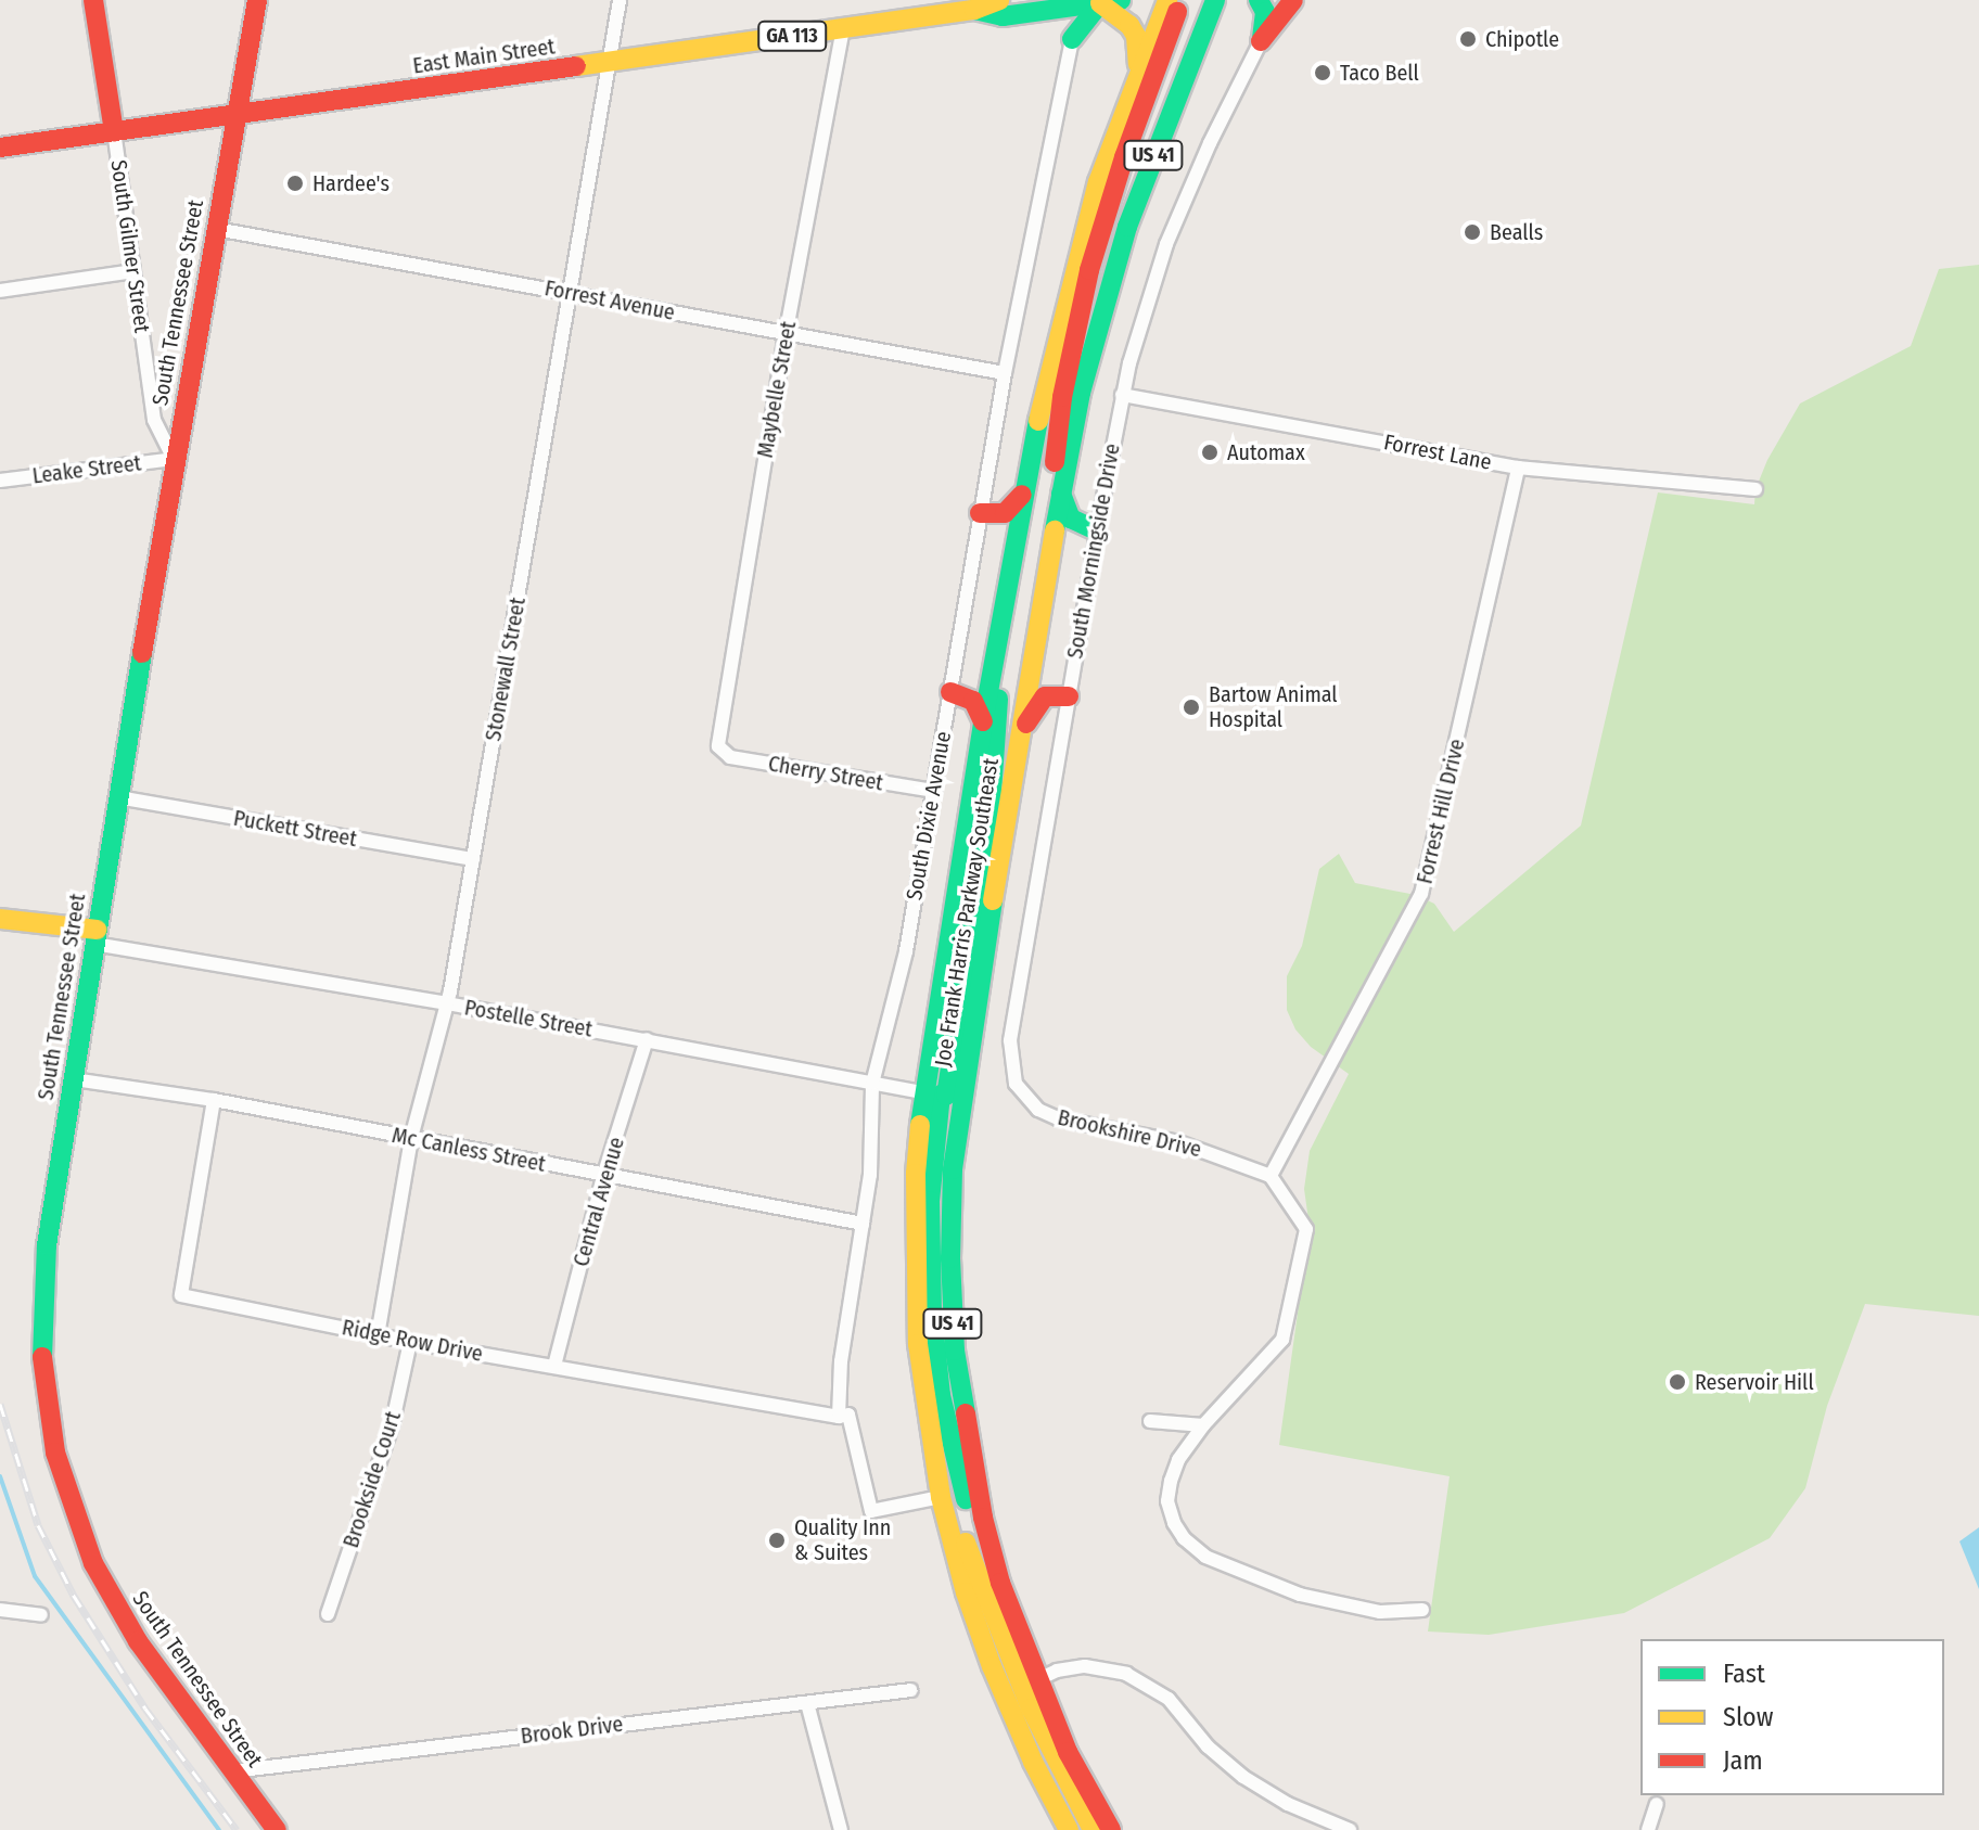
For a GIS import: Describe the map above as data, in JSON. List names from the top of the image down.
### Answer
{
  "streets": {
    "main road": [
      "GA 113",
      "East Main Street",
      "US 41",
      "South Tennessee Street",
      "Joe Frank Harris Parkway Southeast"
    ],
    "street": [
      "South Gilmer Street",
      "Forrest Avenue",
      "Maybelle Street",
      "Forrest Lane",
      "Leake Street",
      "South Morningside Drive",
      "Stonewall Street",
      "Cherry Street",
      "Forrest Hill Drive",
      "South Dixie Avenue",
      "Puckett Street",
      "Postelle Street",
      "Brookshire Drive",
      "Mc Canless Street",
      "Central Avenue",
      "Ridge Row Drive",
      "Brookside Court",
      "Brook Drive"
    ]
  },
  "crossings": [
    ["East Main Street", "South Gilmer Street"],
    ["East Main Street", "South Tennessee Street"],
    ["East Main Street", "Maybelle Street"],
    ["East Main Street", "Stonewall Street"],
    ["South Gilmer Street", "South Tennessee Street"],
    ["South Gilmer Street", "Leake Street"],
    ["Forrest Avenue", "South Tennessee Street"],
    ["Forrest Avenue", "Maybelle Street"],
    ["Forrest Avenue", "Stonewall Street"],
    ["Forrest Avenue", "South Dixie Avenue"],
    ["South Tennessee Street", "Leake Street"],
    ["South Tennessee Street", "Puckett Street"],
    ["South Tennessee Street", "Postelle Street"],
    ["South Tennessee Street", "Mc Canless Street"],
    ["South Tennessee Street", "Brook Drive"],
    ["Maybelle Street", "Cherry Street"],
    ["Forrest Lane", "South Morningside Drive"],
    ["Forrest Lane", "Forrest Hill Drive"],
    ["South Morningside Drive", "Brookshire Drive"],
    ["Stonewall Street", "Puckett Street"],
    ["Stonewall Street", "Postelle Street"],
    ["Stonewall Street", "Mc Canless Street"],
    ["Stonewall Street", "Ridge Row Drive"],
    ["Cherry Street", "South Dixie Avenue"],
    ["Forrest Hill Drive", "Brookshire Drive"],
    ["South Dixie Avenue", "Postelle Street"],
    ["South Dixie Avenue", "Mc Canless Street"],
    ["South Dixie Avenue", "Ridge Row Drive"],
    ["Joe Frank Harris Parkway Southeast", "Postelle Street"],
    ["Postelle Street", "Central Avenue"],
    ["Mc Canless Street", "Central Avenue"],
    ["Mc Canless Street", "Ridge Row Drive"],
    ["Central Avenue", "Ridge Row Drive"],
    ["Ridge Row Drive", "Brookside Court"]
  ],
  "places": [
    "Chipotle",
    "Taco Bell",
    "Hardee's",
    "Bealls",
    "Automax",
    "Bartow Animal Hospital",
    "Reservoir Hill",
    "Quality Inn & Suites"
  ],
  "legend": ["Fast", "Slow", "Jam"]
}
